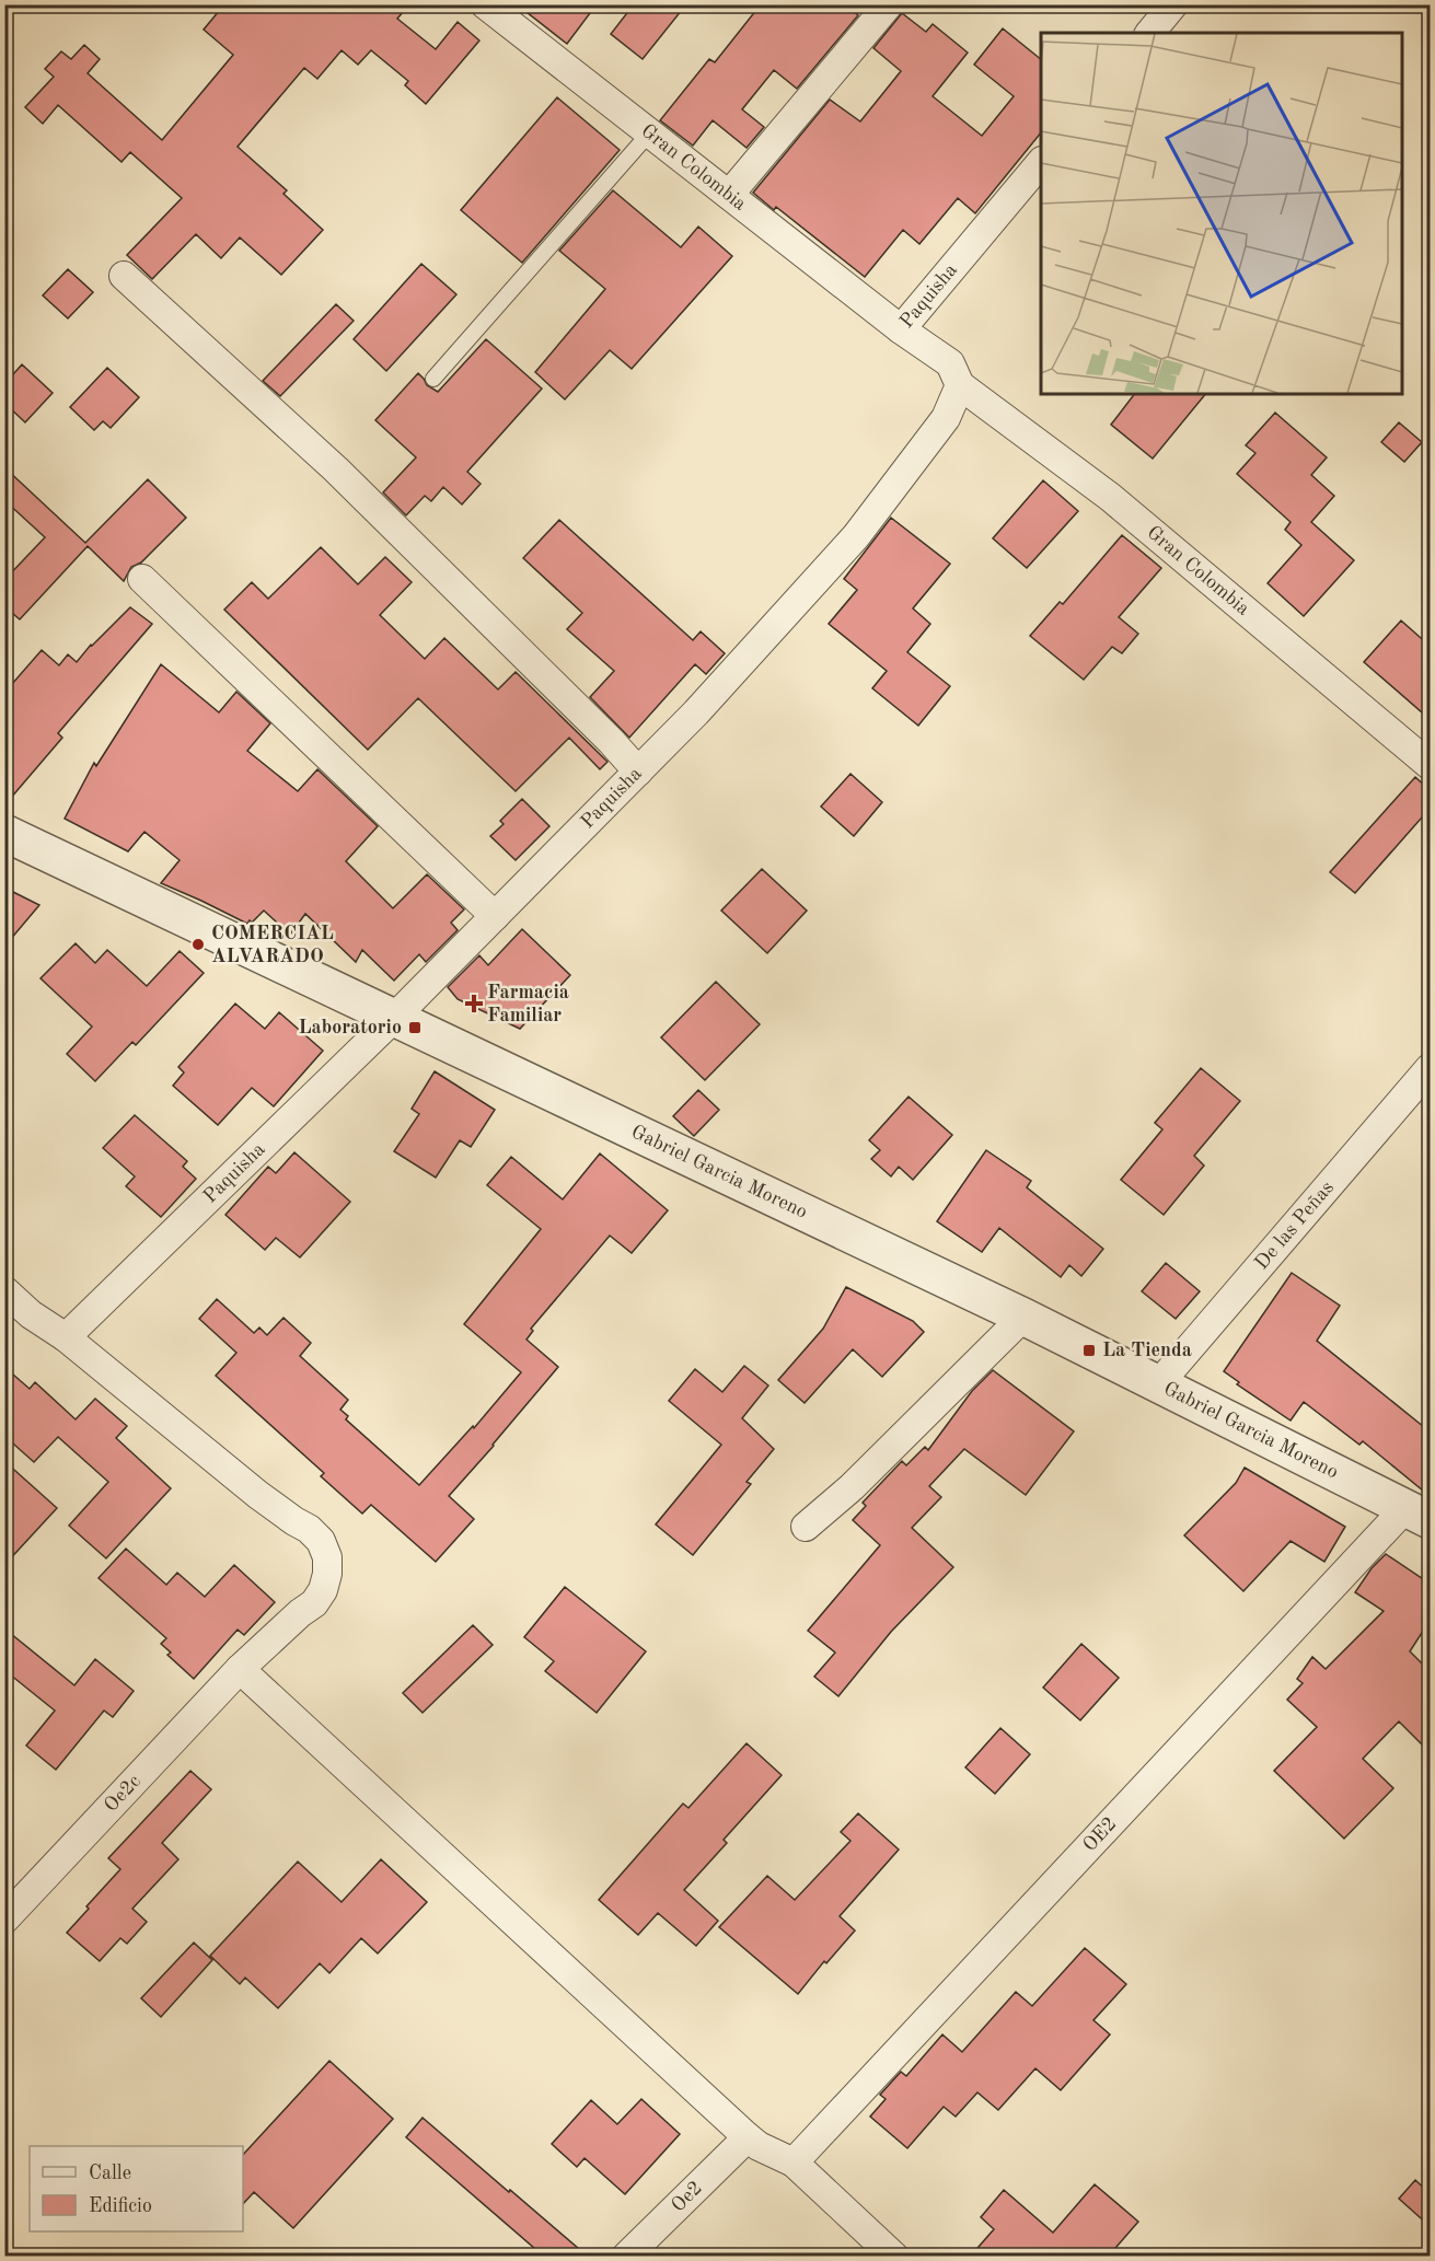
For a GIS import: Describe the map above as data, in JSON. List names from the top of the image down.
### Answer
{
  "streets": {
    "street": [
      "Gran Colombia",
      "Paquisha",
      "Gabriel Garcia Moreno",
      "De las Peñas",
      "Oe2c",
      "OE2",
      "Oe2"
    ]
  },
  "crossings": [
    ["Gran Colombia", "Paquisha"],
    ["Paquisha", "Gabriel Garcia Moreno"],
    ["Paquisha", "Oe2c"],
    ["Gabriel Garcia Moreno", "De las Peñas"],
    ["Gabriel Garcia Moreno", "OE2"]
  ],
  "places": {
    "other": ["COMERCIAL ALVARADO"],
    "health": ["Farmacia Familiar"],
    "transit": ["Laboratorio", "La Tienda"]
  },
  "legend": ["Calle", "Edificio"]
}
